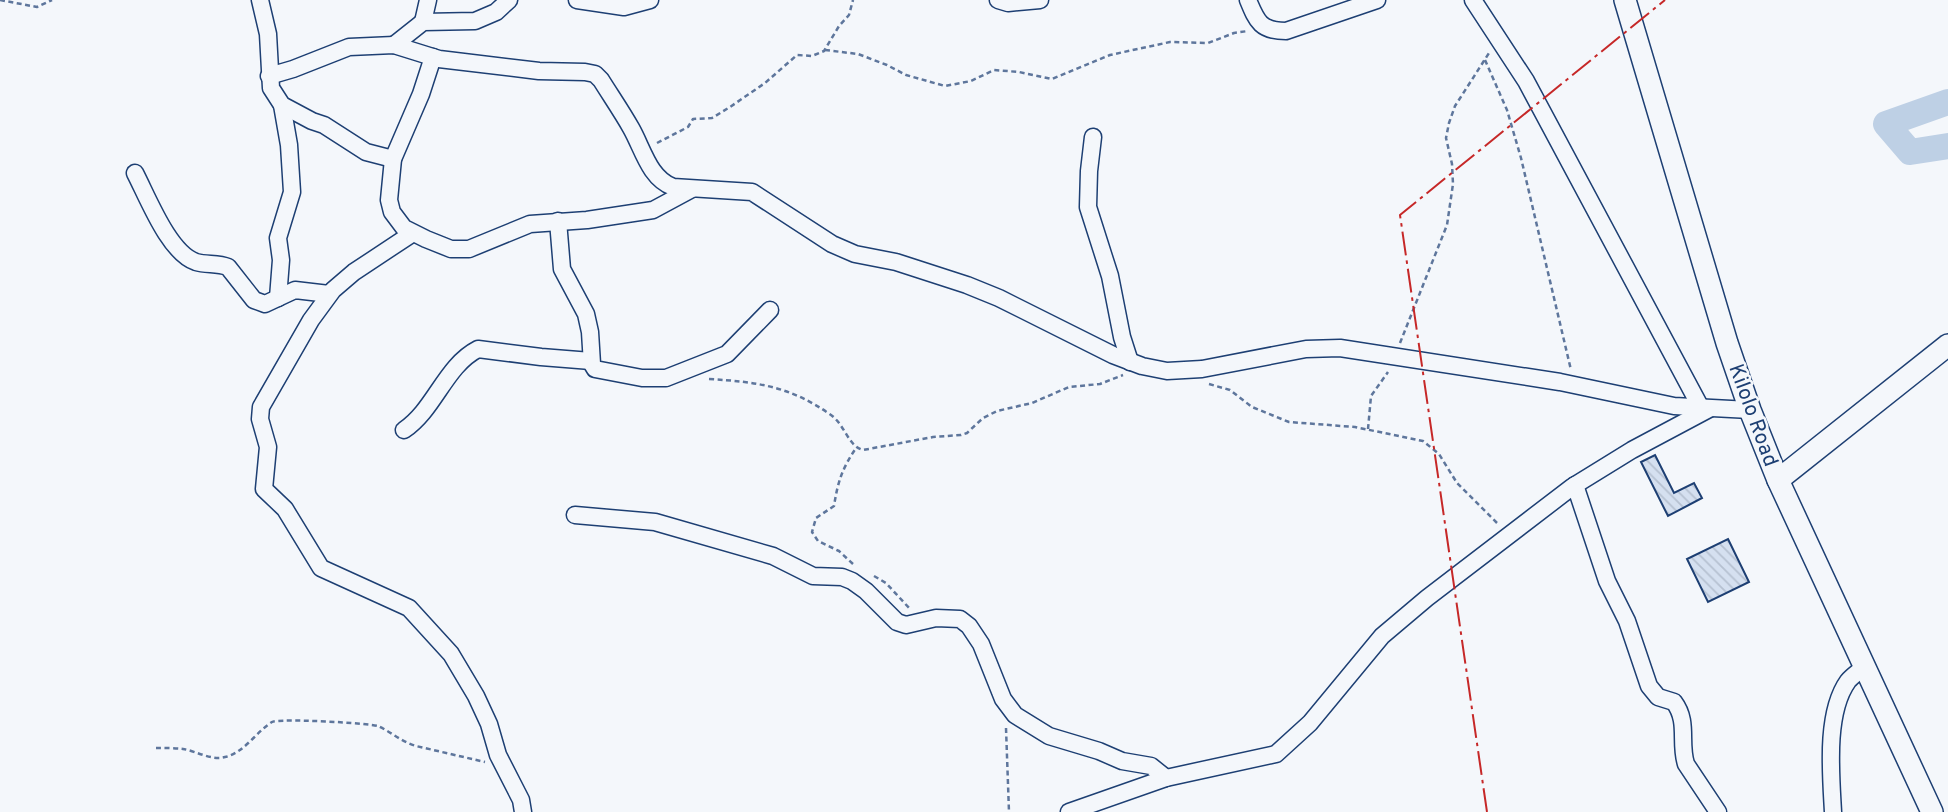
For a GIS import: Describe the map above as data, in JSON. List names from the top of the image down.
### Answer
{
  "streets": {
    "main road": ["Kilolo Road"]
  }
}
